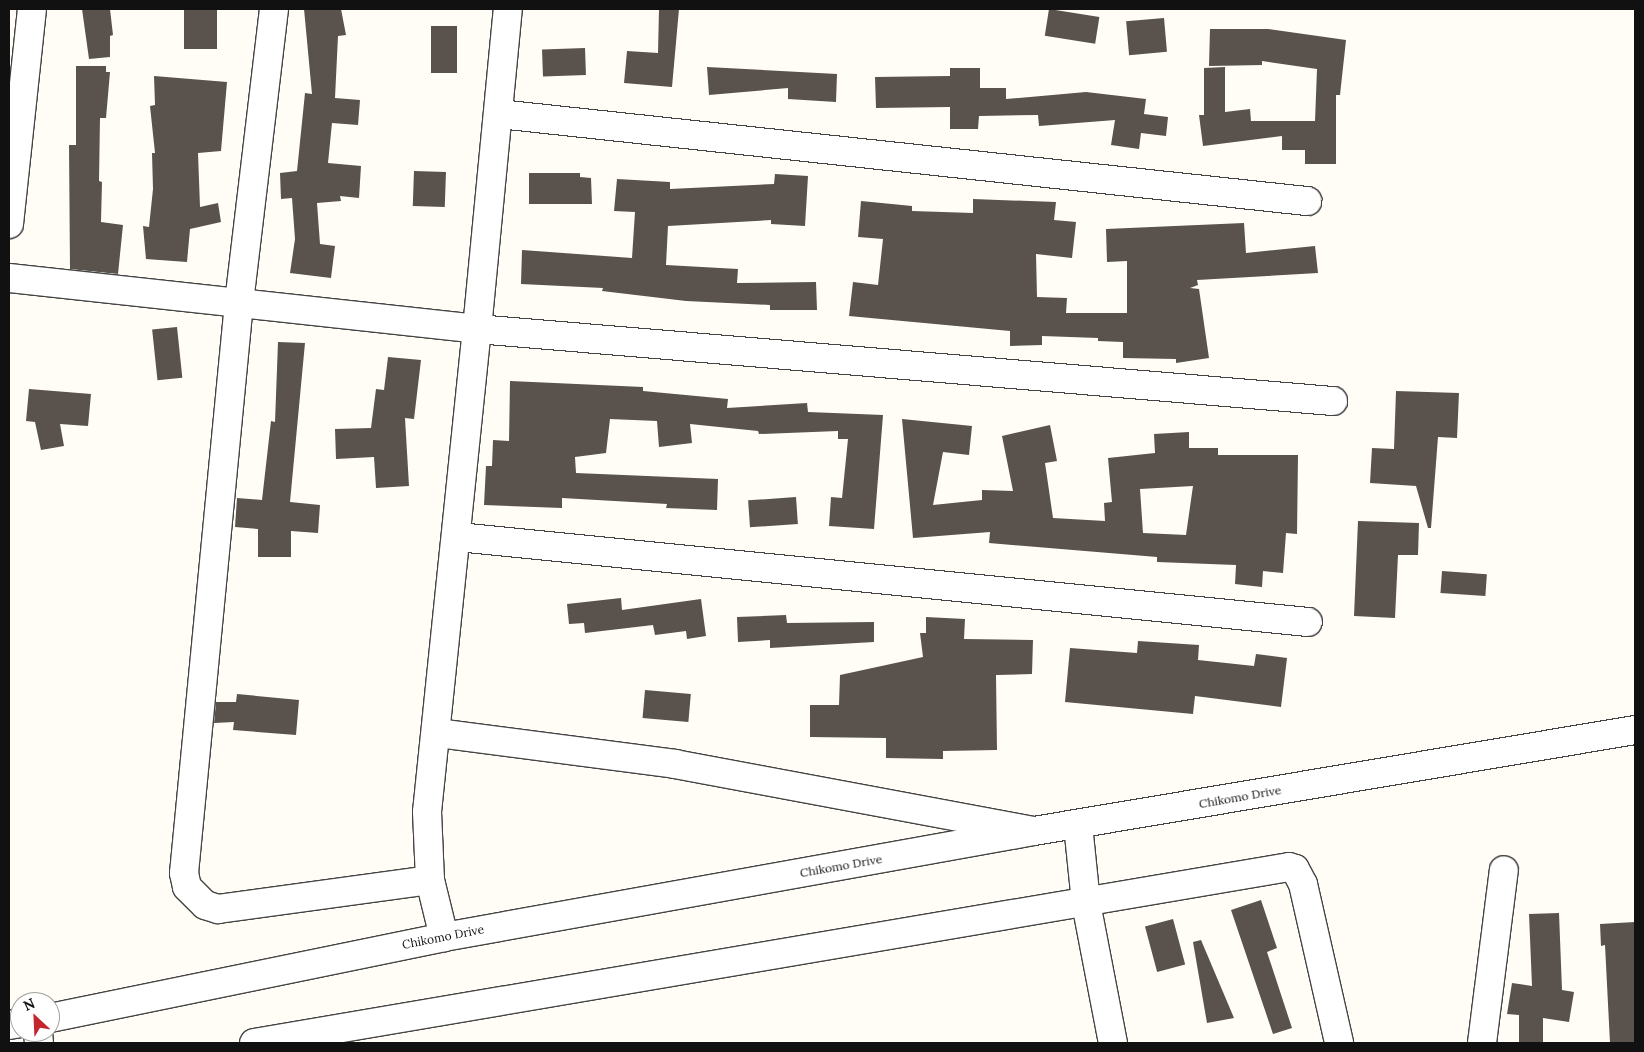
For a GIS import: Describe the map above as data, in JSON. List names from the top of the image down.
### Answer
{
  "streets": {
    "street": ["Chikomo Drive"]
  },
  "north": "top left"
}
